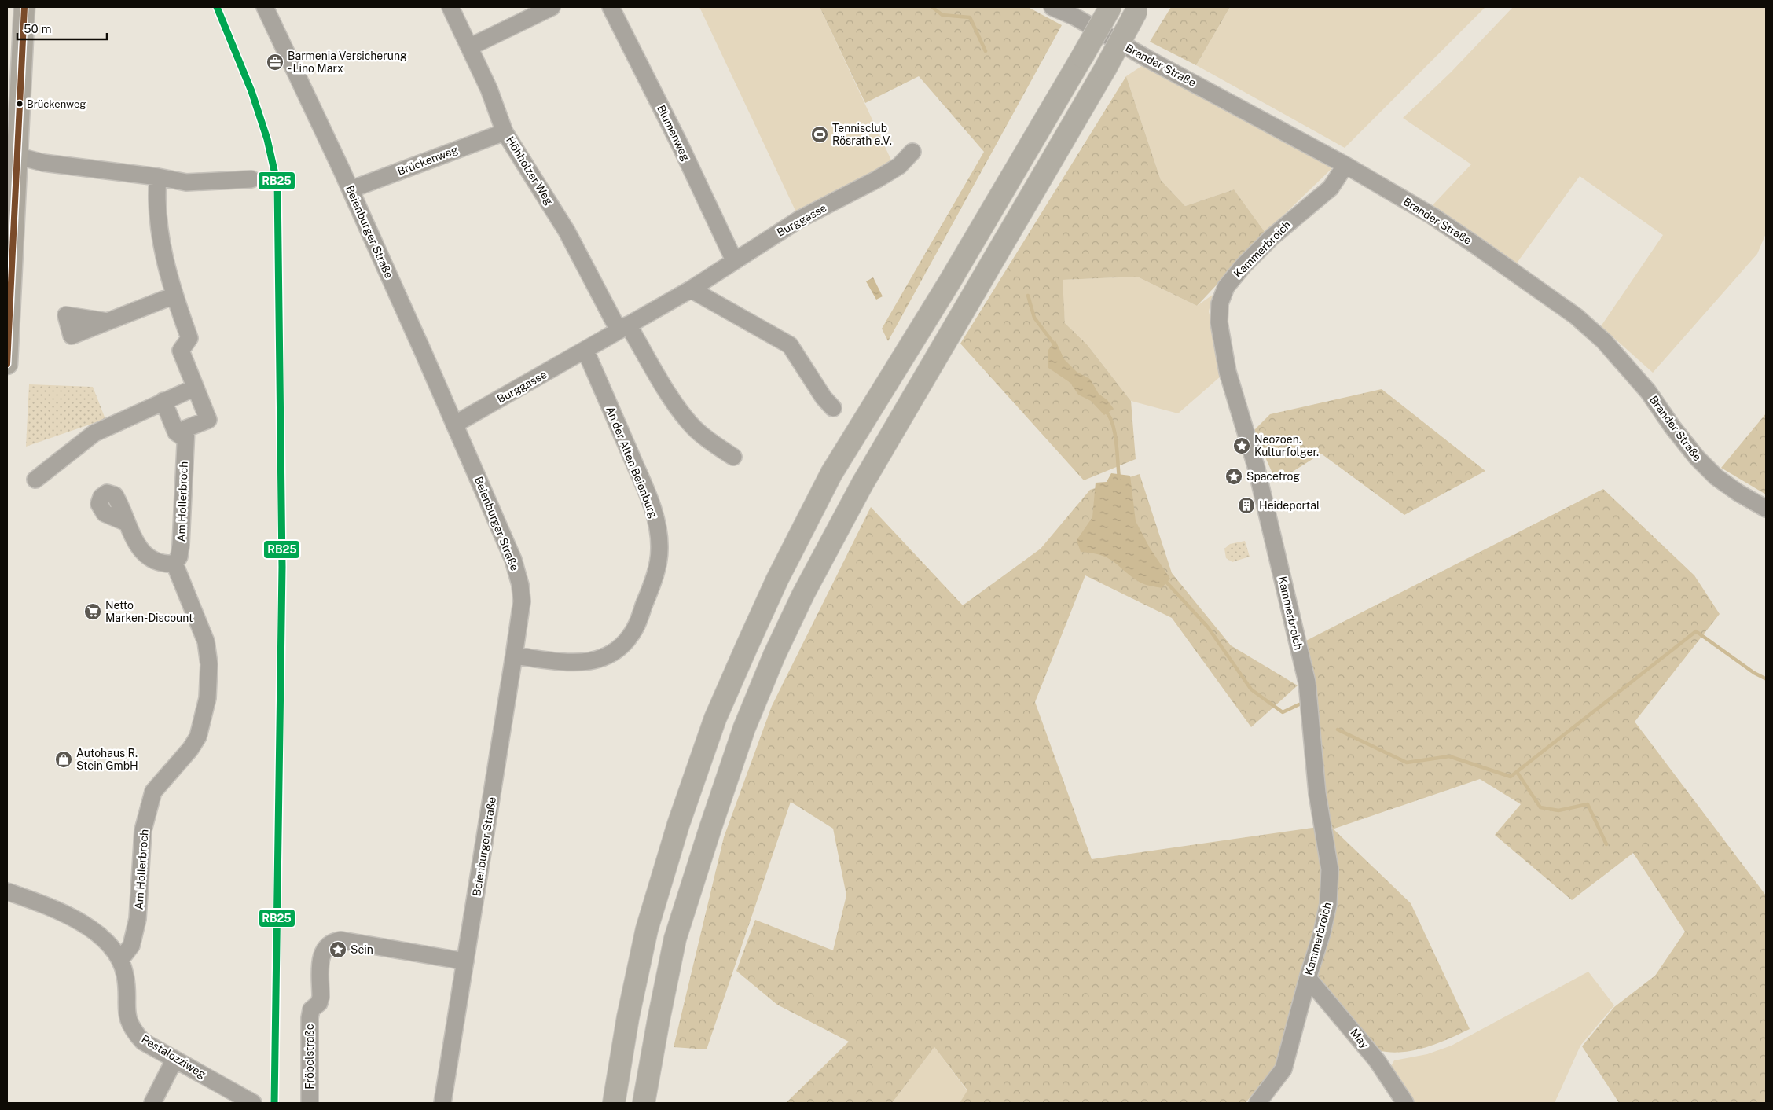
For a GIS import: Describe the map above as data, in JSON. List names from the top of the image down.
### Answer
{
  "streets": {
    "street": [
      "Brander Straße",
      "Blumenweg",
      "Brückenweg",
      "Höhholzer Weg",
      "Burggasse",
      "Beienburger Straße",
      "Kammerbroich",
      "An der Alten Beienburg",
      "Am Hollerbroch",
      "May",
      "Pestalozziweg",
      "Fröbelstraße"
    ]
  },
  "crossings": [
    ["Brander Straße", "Kammerbroich"],
    ["Blumenweg", "Burggasse"],
    ["Brückenweg", "Höhholzer Weg"],
    ["Brückenweg", "Beienburger Straße"],
    ["Höhholzer Weg", "Burggasse"],
    ["Burggasse", "Beienburger Straße"],
    ["Burggasse", "An der Alten Beienburg"],
    ["Beienburger Straße", "An der Alten Beienburg"],
    ["Beienburger Straße", "Fröbelstraße"],
    ["Kammerbroich", "May"],
    ["Am Hollerbroch", "Pestalozziweg"]
  ],
  "places": {
    "office": ["Barmenia Versicherung - Lino Marx"],
    "other": ["Brückenweg"],
    "sports": ["Tennisclub Rösrath e.V."],
    "place": ["Neozoen. Kulturfolger.", "Spacefrog", "Sein"],
    "building": ["Heideportal"],
    "supermarket": ["Netto Marken-Discount"],
    "shop": ["Autohaus R. Stein GmbH"]
  },
  "lines": ["transit line RB25"],
  "scale_bar": "50 m"
}
